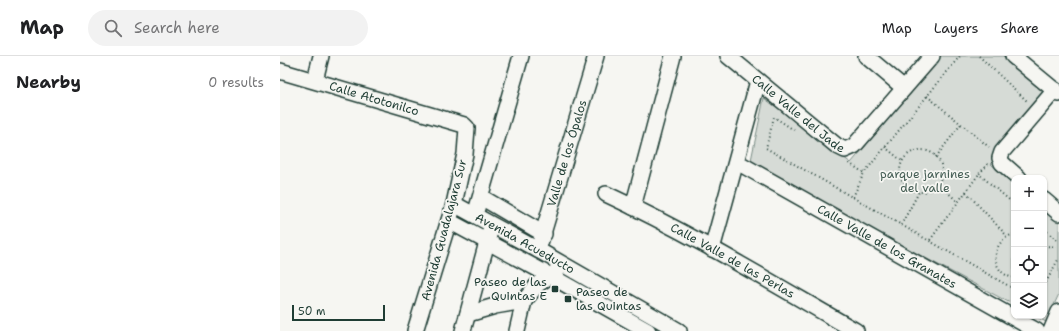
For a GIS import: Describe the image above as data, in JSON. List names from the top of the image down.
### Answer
{
  "streets": {
    "street": [
      "Calle Atotonilco",
      "Calle Valle del Jade",
      "Valle de los Ópalos",
      "Avenida Guadalajara Sur",
      "Avenida Acueducto",
      "Calle Valle de los Granates",
      "Calle Valle de las Perlas"
    ]
  },
  "crossings": [
    ["Calle Atotonilco", "Avenida Guadalajara Sur"],
    ["Valle de los Ópalos", "Avenida Acueducto"],
    ["Avenida Guadalajara Sur", "Avenida Acueducto"]
  ],
  "parks": ["parque jarnines del valle"],
  "places": {
    "transit": ["Paseo de las Quintas E", "Paseo de las Quintas"]
  },
  "scale_bar": "50 m",
  "page": {
    "header": "Map",
    "search": "Search here",
    "nav": ["Map", "Layers", "Share"],
    "heading": ["Nearby", "0 results"],
    "map_buttons": ["+", "−"],
    "scale": "50 m"
  }
}
